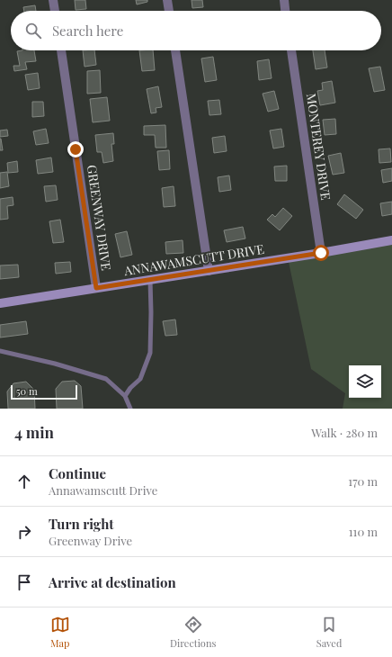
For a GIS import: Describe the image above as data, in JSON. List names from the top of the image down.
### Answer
{
  "streets": {
    "street": ["MONTEREY DRIVE", "GREENWAY DRIVE", "ANNAWAMSCUTT DRIVE"]
  },
  "crossings": [
    ["MONTEREY DRIVE", "ANNAWAMSCUTT DRIVE"],
    ["GREENWAY DRIVE", "ANNAWAMSCUTT DRIVE"]
  ],
  "scale_bar": "50 m",
  "page": {
    "search": "Search here",
    "scale": "50 m",
    "heading": ["4 min", "Walk · 280 m"],
    "list": [
      ["Continue", "Annawamscutt Drive", "170 m"],
      ["Turn right", "Greenway Drive", "110 m"],
      "Arrive at destination"
    ],
    "nav": ["Map", "Directions", "Saved"]
  }
}
